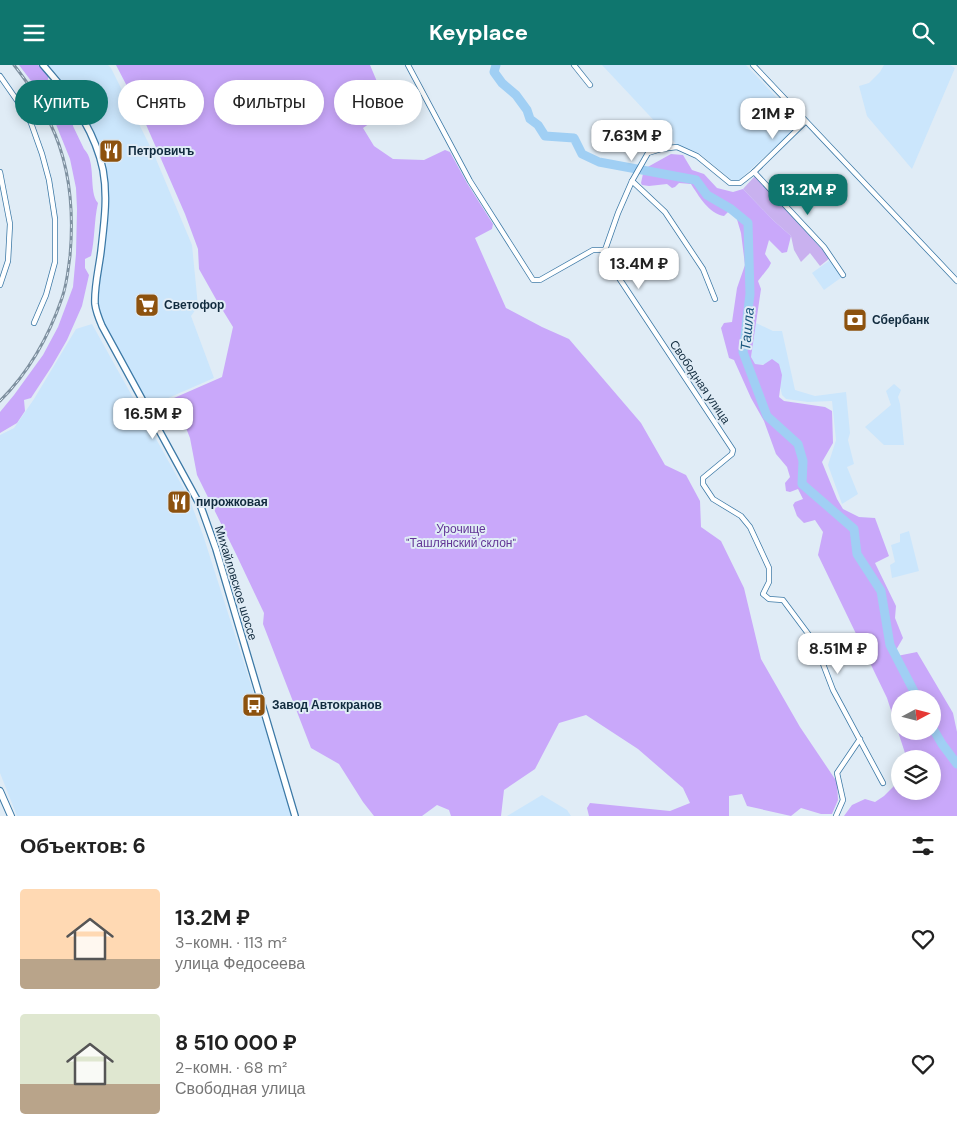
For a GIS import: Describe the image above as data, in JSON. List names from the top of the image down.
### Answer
{
  "streets": {
    "main road": ["Михайловское шоссе"],
    "street": ["Свободная улица"]
  },
  "water": ["Ташла"],
  "parks": ["Урочище \"Ташлянский склон\""],
  "places": {
    "restaurant": ["Петровичъ", "пирожковая"],
    "supermarket": ["Светофор"],
    "bank": ["Сбербанк"],
    "bus stop": ["Завод Автокранов"]
  },
  "north": "right",
  "page": {
    "header": "Keyplace",
    "chip": [
      "Купить",
      "Снять",
      "Фильтры",
      "Новое"
    ],
    "price": [
      "21M ₽",
      "7.63M ₽",
      "13.2M ₽",
      "13.4M ₽",
      "16.5M ₽",
      "8.51M ₽"
    ],
    "heading": "Объектов: 6",
    "list": [
      {
        "name": "13.2M ₽",
        "note": "3-комн. · 113 m² · улица Федосеева"
      },
      {
        "name": "8 510 000 ₽",
        "note": "2-комн. · 68 m² · Свободная улица"
      }
    ]
  }
}
